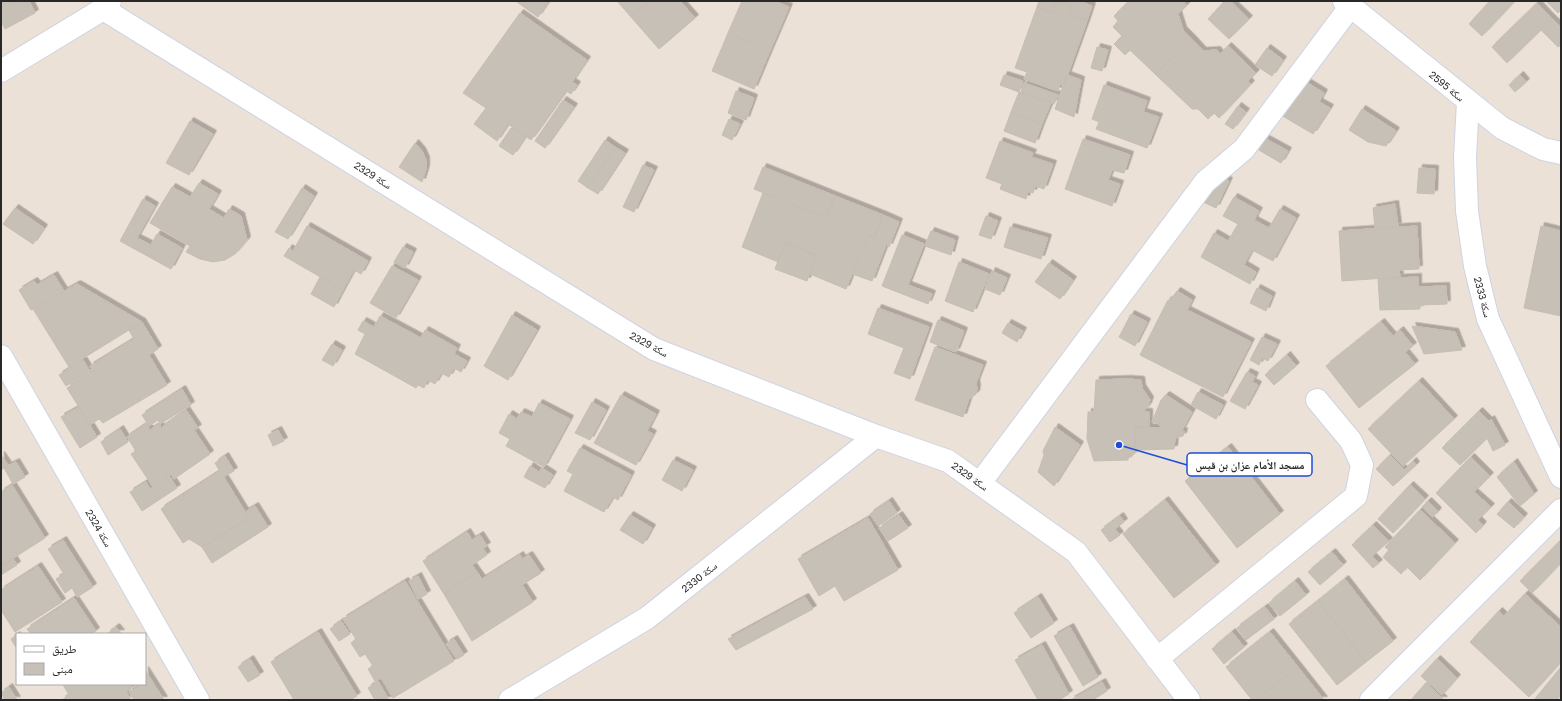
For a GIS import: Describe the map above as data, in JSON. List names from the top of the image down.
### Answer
{
  "streets": {
    "street": [
      "سكة 2595",
      "سكة 2329",
      "سكة 2333",
      "سكة 2324",
      "سكة 2330"
    ]
  },
  "crossings": [
    ["سكة 2595", "سكة 2333"],
    ["سكة 2329", "سكة 2330"]
  ],
  "places": ["مسجد الأمام عزان بن قيس"],
  "legend": ["طريق", "مبنى"]
}
